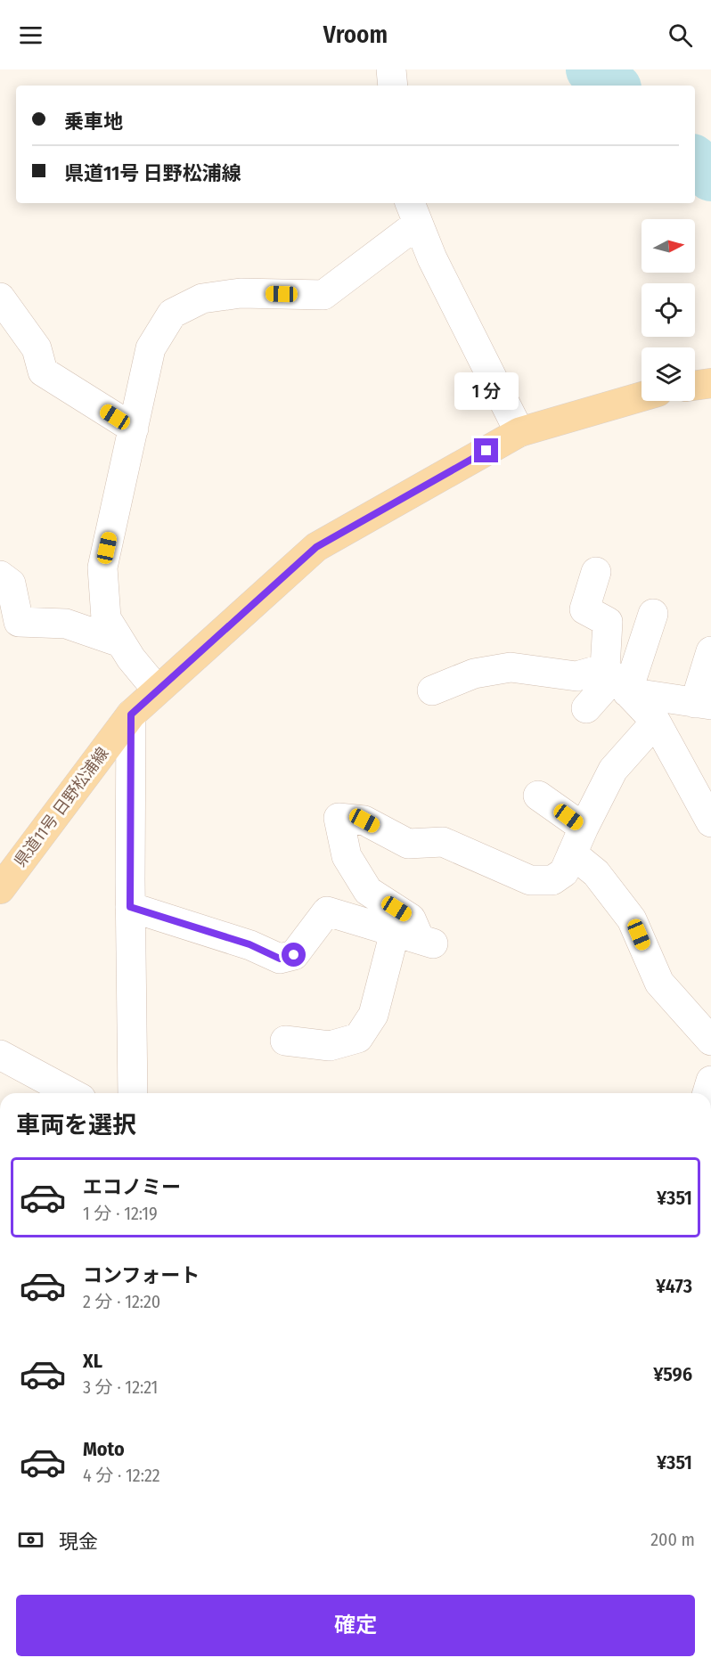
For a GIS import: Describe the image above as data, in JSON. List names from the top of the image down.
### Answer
{
  "streets": {
    "main road": ["県道11号 日野松浦線"]
  },
  "north": "right",
  "page": {
    "header": "Vroom",
    "banner": ["乗車地", "県道11号 日野松浦線"],
    "bubble": "1 分",
    "heading": "車両を選択",
    "list": [
      {
        "name": "エコノミー",
        "note": "1 分 · 12:19",
        "value": "¥351"
      },
      {
        "name": "コンフォート",
        "note": "2 分 · 12:20",
        "value": "¥473"
      },
      {
        "name": "XL",
        "note": "3 分 · 12:21",
        "value": "¥596"
      },
      {
        "name": "Moto",
        "note": "4 分 · 12:22",
        "value": "¥351"
      }
    ],
    "pay": ["現金", "200 m"],
    "buttons": "確定"
  }
}
